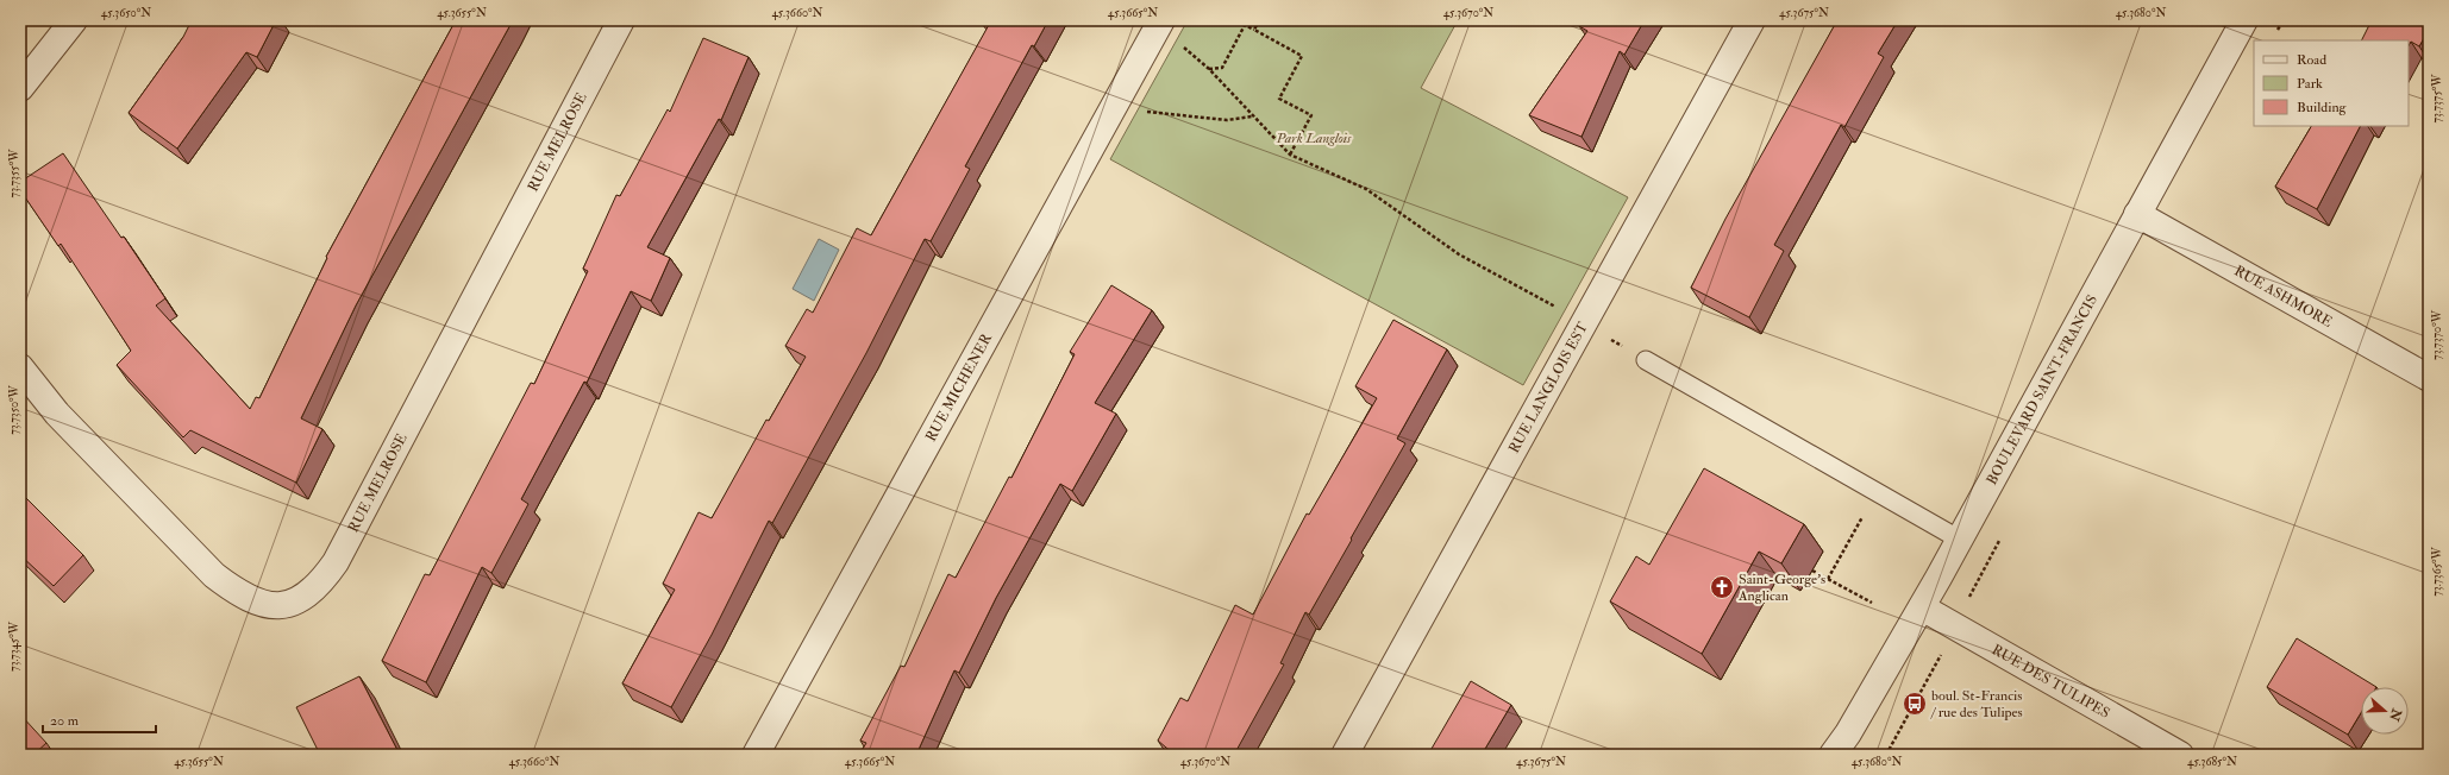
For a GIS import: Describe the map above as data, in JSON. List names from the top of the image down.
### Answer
{
  "streets": {
    "street": [
      "RUE MELROSE",
      "RUE ASHMORE",
      "RUE MICHENER",
      "RUE LANGLOIS EST",
      "BOULEVARD SAINT-FRANCIS",
      "RUE DES TULIPES"
    ]
  },
  "crossings": [
    ["RUE ASHMORE", "BOULEVARD SAINT-FRANCIS"],
    ["BOULEVARD SAINT-FRANCIS", "RUE DES TULIPES"]
  ],
  "parks": ["Park Langlois"],
  "places": {
    "church": ["Saint-George's Anglican"],
    "bus stop": ["boul. St-Francis / rue des Tulipes"]
  },
  "legend": ["Road", "Park", "Building"],
  "scale_bar": "20 m",
  "north": "right",
  "coordinates": [
    "45.3650°N",
    "45.3655°N",
    "45.3660°N",
    "45.3665°N",
    "45.3670°N",
    "45.3675°N",
    "45.3680°N",
    "73.7375°W",
    "73.7355°W",
    "73.7370°W",
    "73.7350°W",
    "73.7365°W",
    "73.7345°W",
    "45.3685°N"
  ]
}
